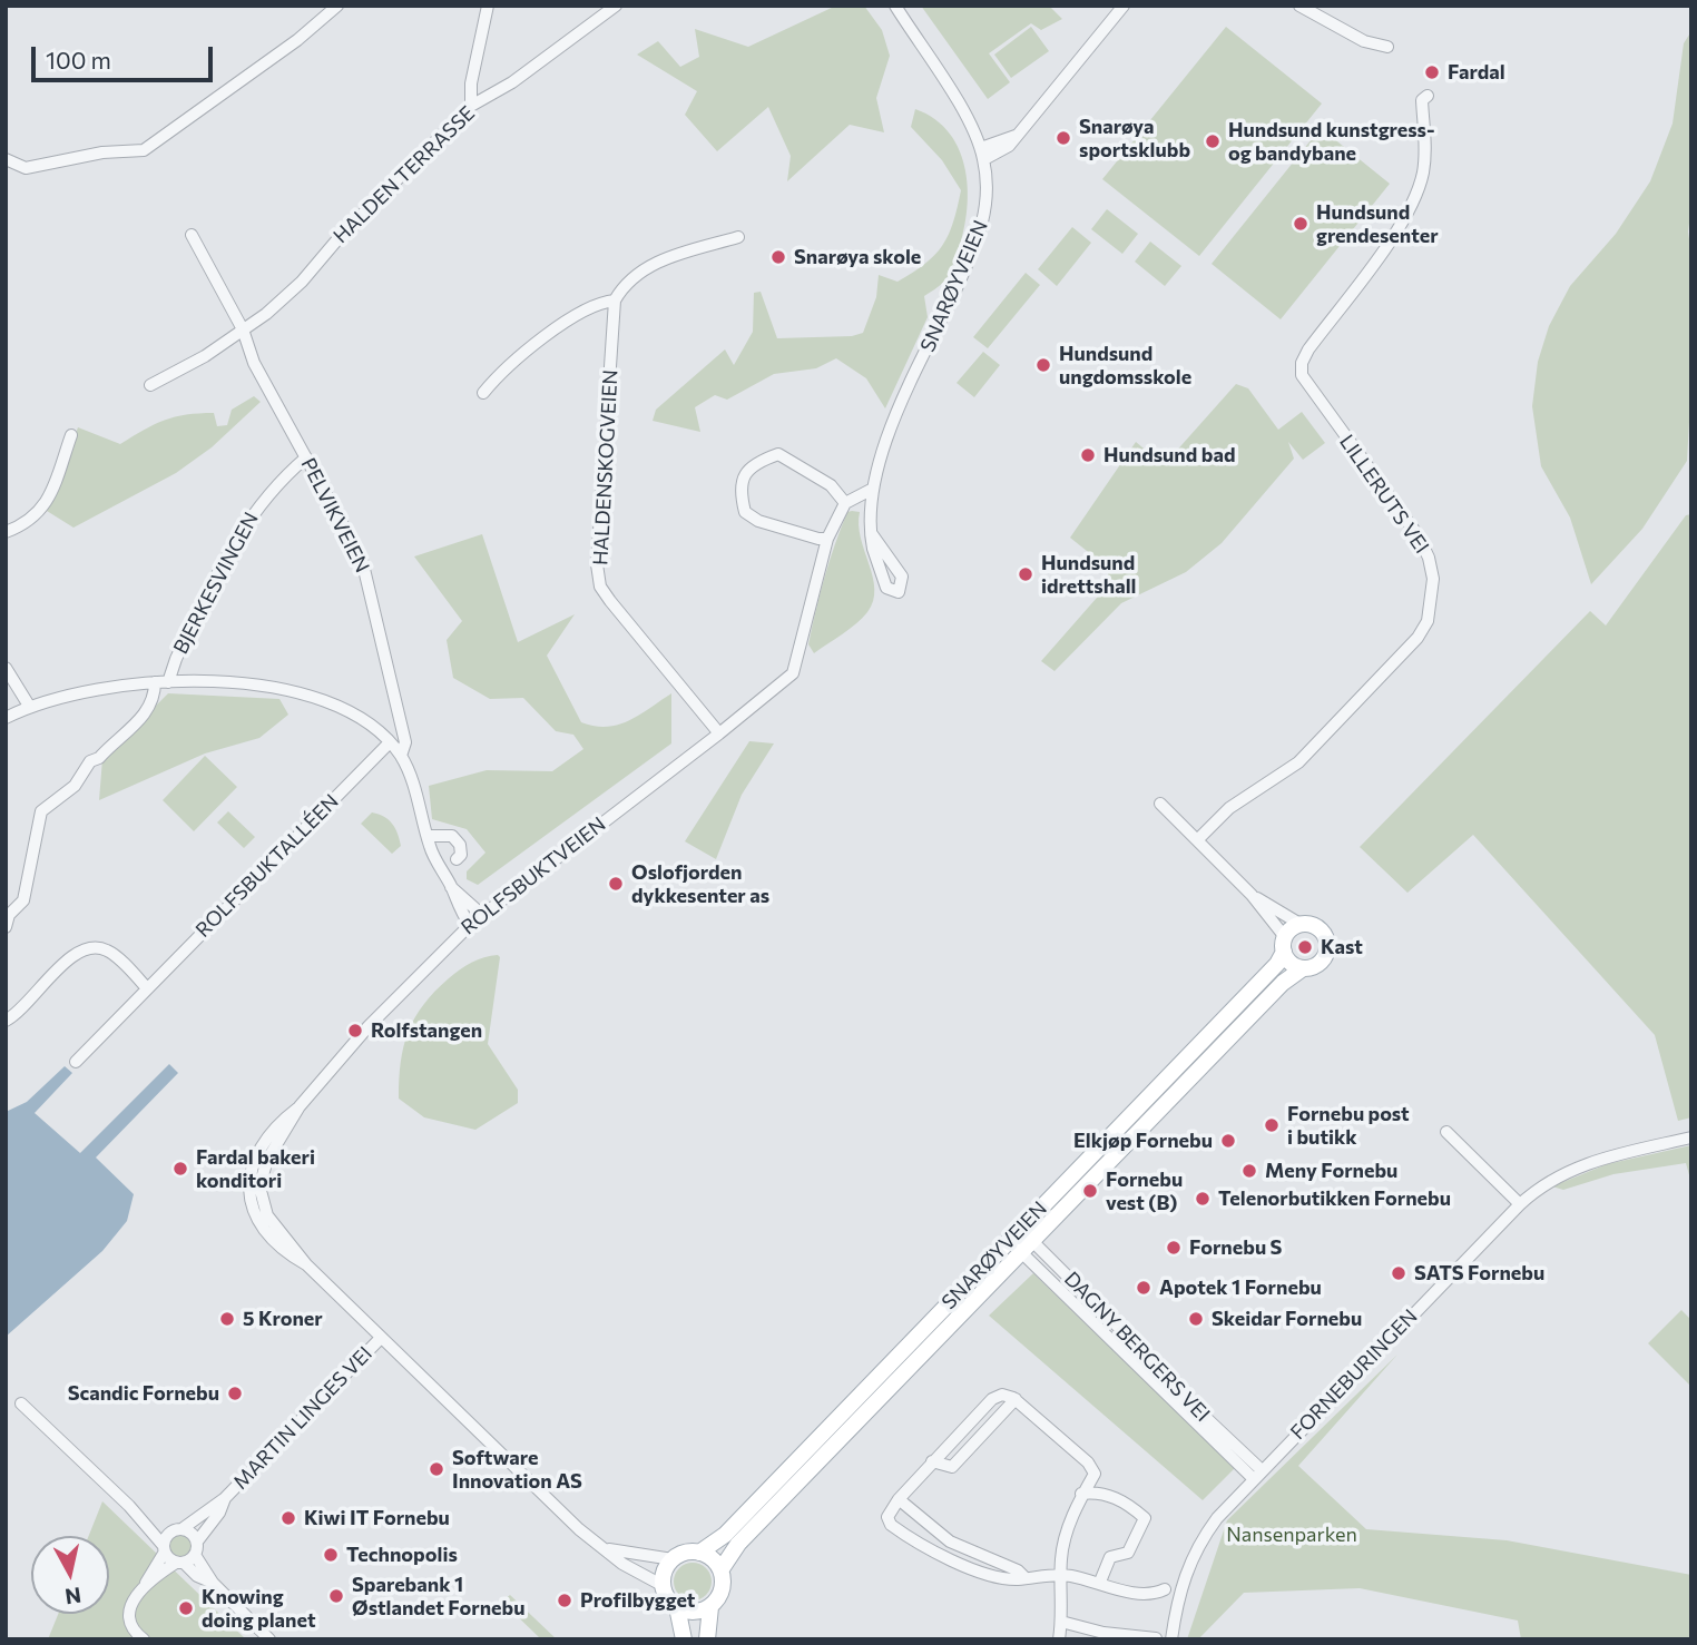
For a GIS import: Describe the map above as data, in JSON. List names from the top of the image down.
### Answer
{
  "streets": {
    "main road": ["SNARØYVEIEN"],
    "street": [
      "HALDEN TERRASSE",
      "HALDENSKOGVEIEN",
      "LILLERUTS VEI",
      "PELVIKVEIEN",
      "BJERKESVINGEN",
      "ROLFSBUKTALLÉEN",
      "ROLFSBUKTVEIEN",
      "DAGNY BERGERS VEI",
      "FORNEBURINGEN",
      "MARTIN LINGES VEI"
    ]
  },
  "crossings": [
    ["HALDEN TERRASSE", "PELVIKVEIEN"],
    ["SNARØYVEIEN", "ROLFSBUKTVEIEN"],
    ["SNARØYVEIEN", "DAGNY BERGERS VEI"],
    ["HALDENSKOGVEIEN", "ROLFSBUKTVEIEN"],
    ["PELVIKVEIEN", "BJERKESVINGEN"],
    ["ROLFSBUKTVEIEN", "MARTIN LINGES VEI"],
    ["DAGNY BERGERS VEI", "FORNEBURINGEN"]
  ],
  "parks": ["Nansenparken"],
  "places": [
    "Fardal",
    "Snarøya sportsklubb",
    "Hundsund kunstgress- og bandybane",
    "Hundsund grendesenter",
    "Snarøya skole",
    "Hundsund ungdomsskole",
    "Hundsund bad",
    "Hundsund idrettshall",
    "Oslofjorden dykkesenter as",
    "Kast",
    "Rolfstangen",
    "Fornebu post i butikk",
    "Elkjøp Fornebu",
    "Fardal bakeri konditori",
    "Meny Fornebu",
    "Fornebu vest (B)",
    "Telenorbutikken Fornebu",
    "Fornebu S",
    "SATS Fornebu",
    "Apotek 1 Fornebu",
    "5 Kroner",
    "Skeidar Fornebu",
    "Scandic Fornebu",
    "Software Innovation AS",
    "Kiwi IT Fornebu",
    "Technopolis",
    "Sparebank 1 Østlandet Fornebu",
    "Profilbygget",
    "Knowing doing planet"
  ],
  "scale_bar": "100 m",
  "north": "bottom"
}
